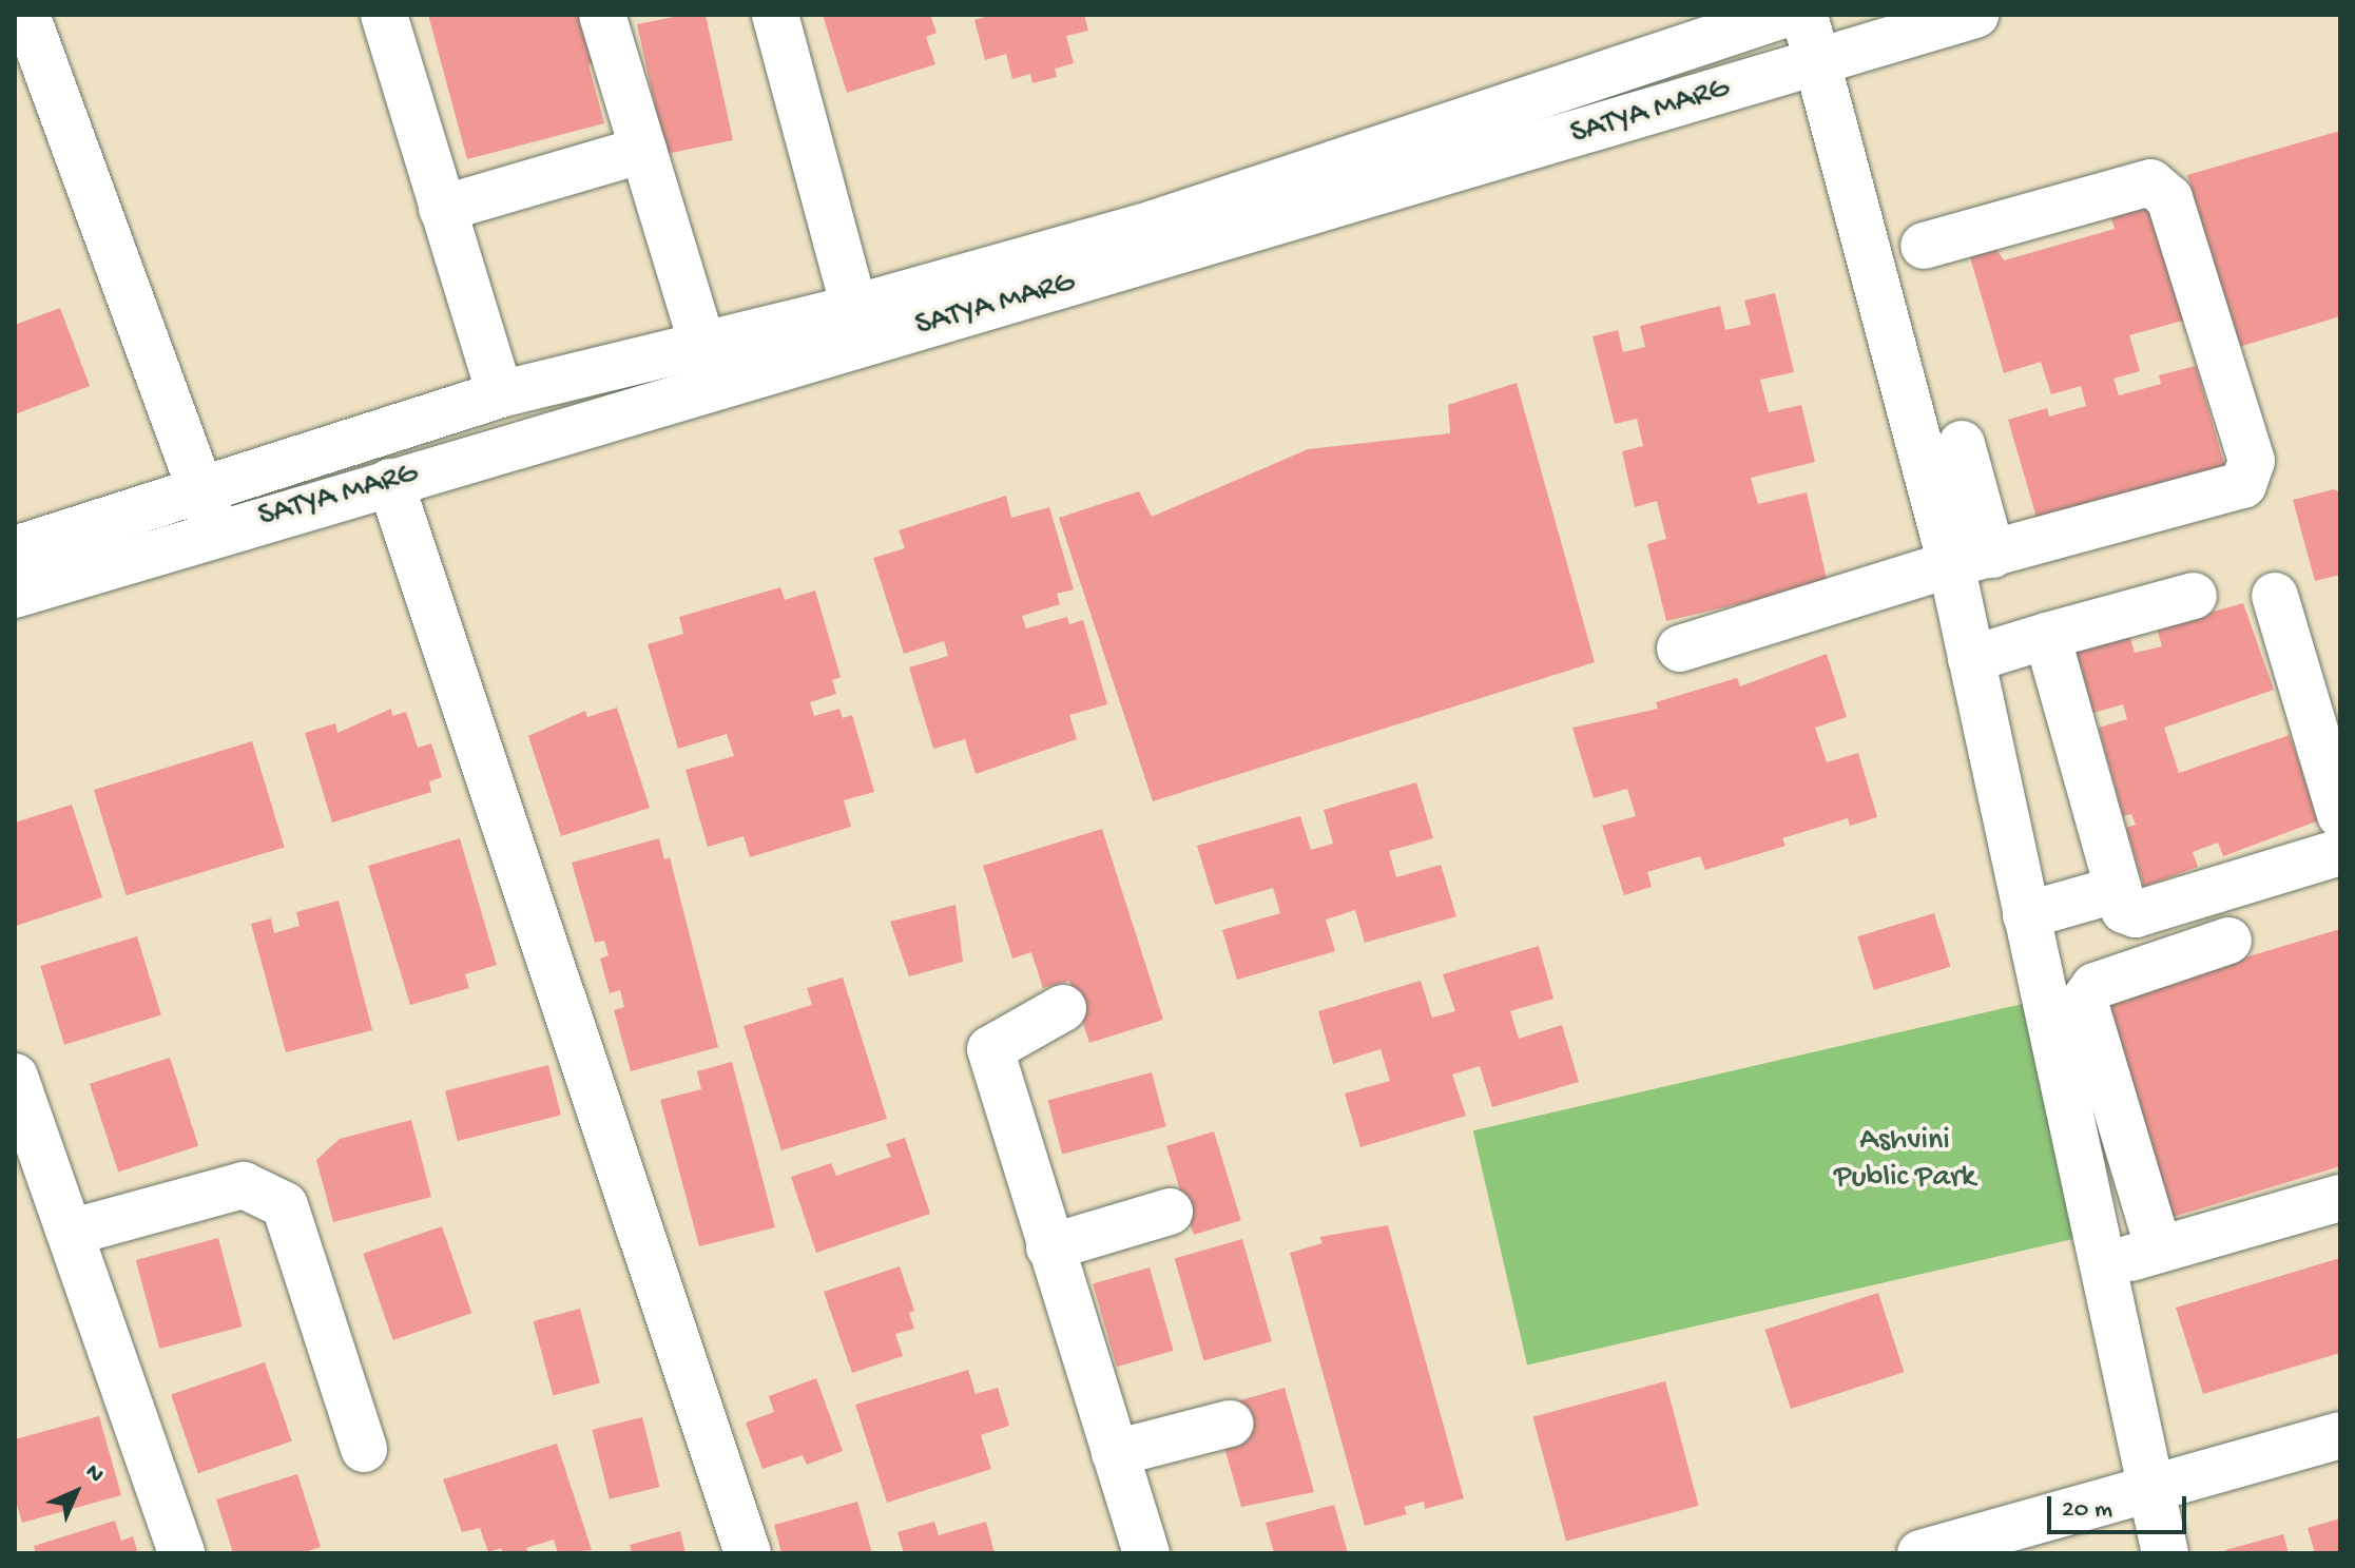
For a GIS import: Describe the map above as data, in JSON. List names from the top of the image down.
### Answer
{
  "streets": {
    "street": ["SATYA MARG"]
  },
  "parks": ["Ashvini Public Park"],
  "scale_bar": "20 m",
  "north": "top right"
}
